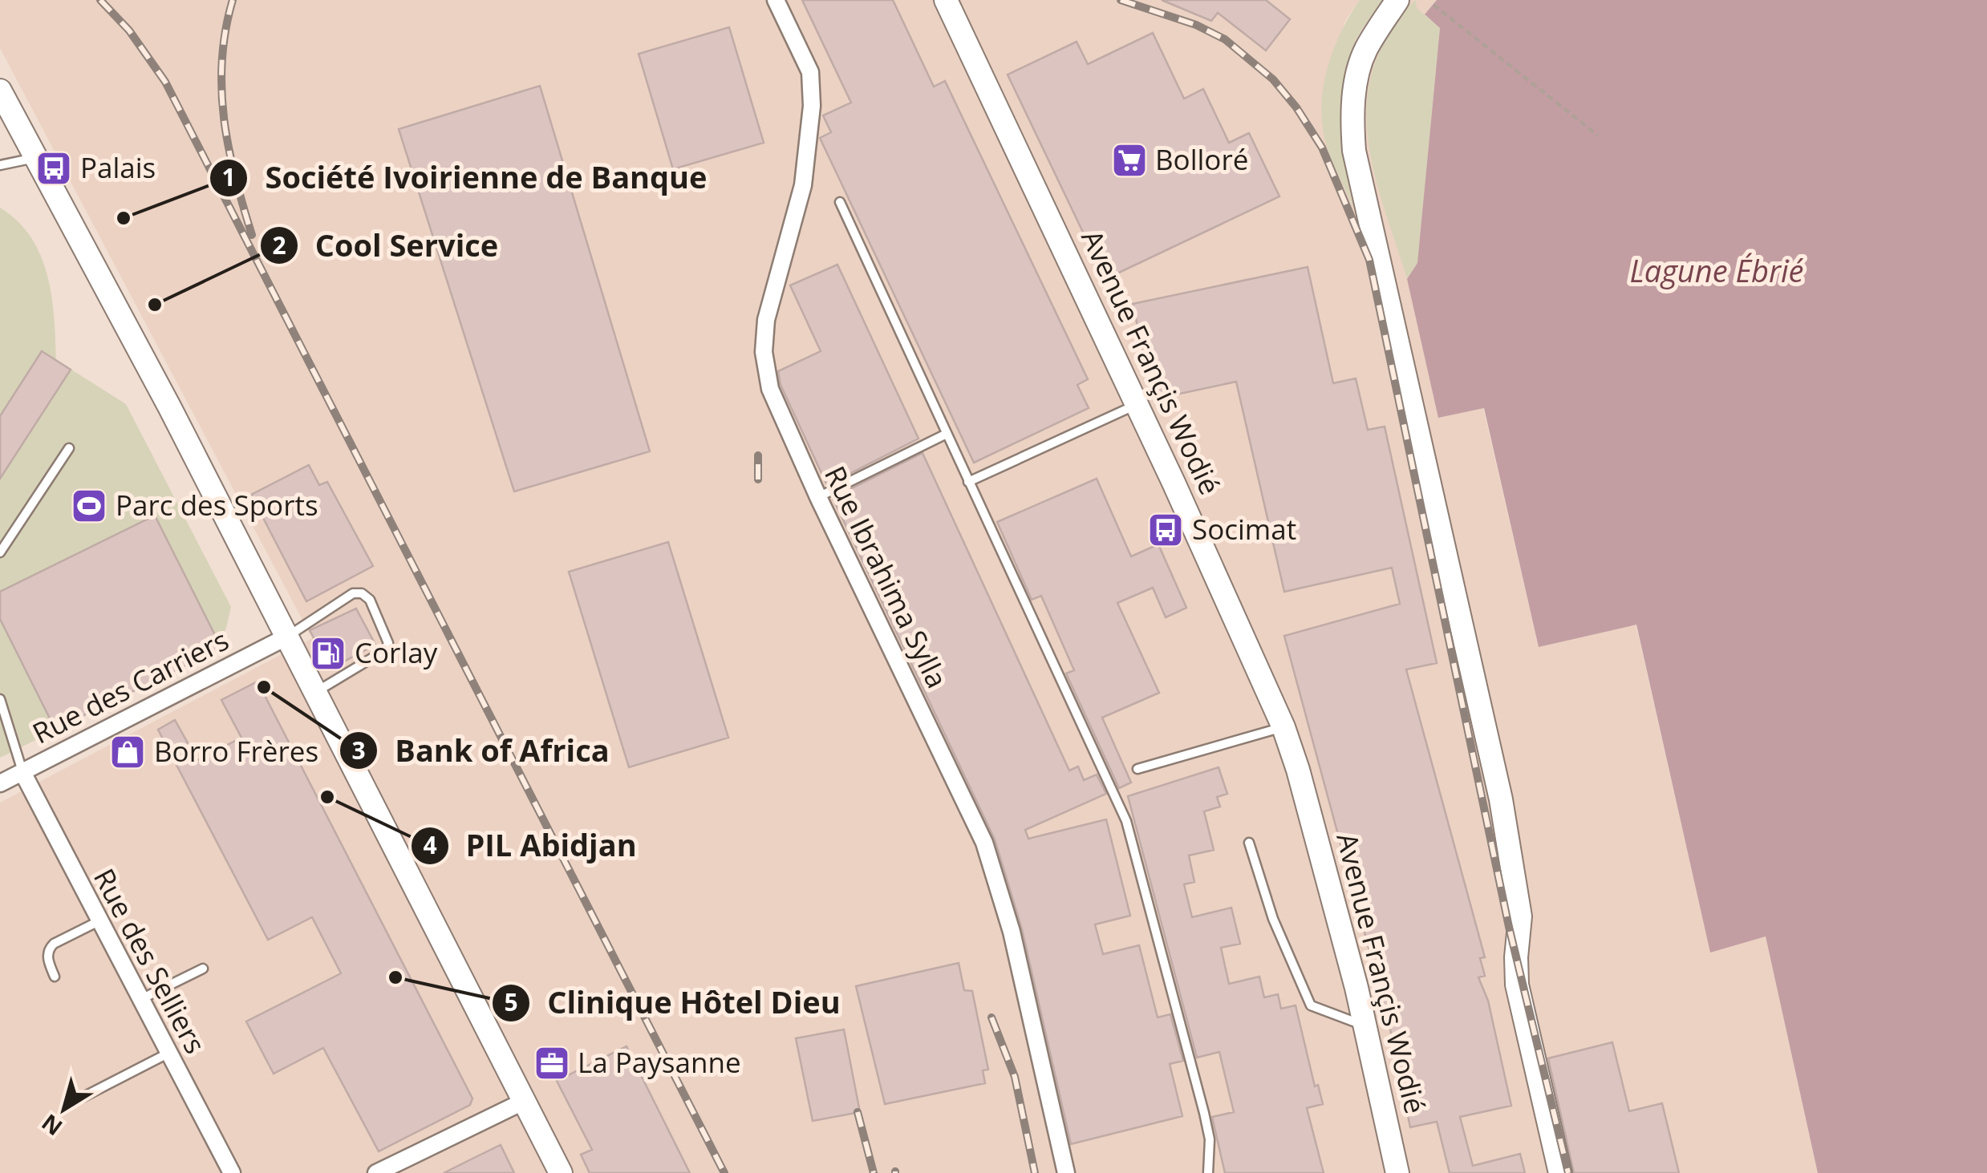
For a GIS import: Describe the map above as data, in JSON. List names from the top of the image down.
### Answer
{
  "streets": {
    "main road": ["Avenue Françis Wodié"],
    "street": ["Rue Ibrahima Sylla", "Rue des Carriers", "Rue des Selliers"]
  },
  "crossings": [
    ["Rue des Carriers", "Rue des Selliers"]
  ],
  "water": ["Lagune Ébrié"],
  "places": {
    "supermarket": ["Bolloré"],
    "bus stop": ["Palais", "Socimat"],
    "other": [
      "Société Ivoirienne de Banque",
      "Cool Service",
      "Bank of Africa",
      "PIL Abidjan",
      "Clinique Hôtel Dieu"
    ],
    "sports": ["Parc des Sports"],
    "fuel station": ["Corlay"],
    "shop": ["Borro Frères"],
    "office": ["La Paysanne"]
  },
  "north": "bottom left"
}
